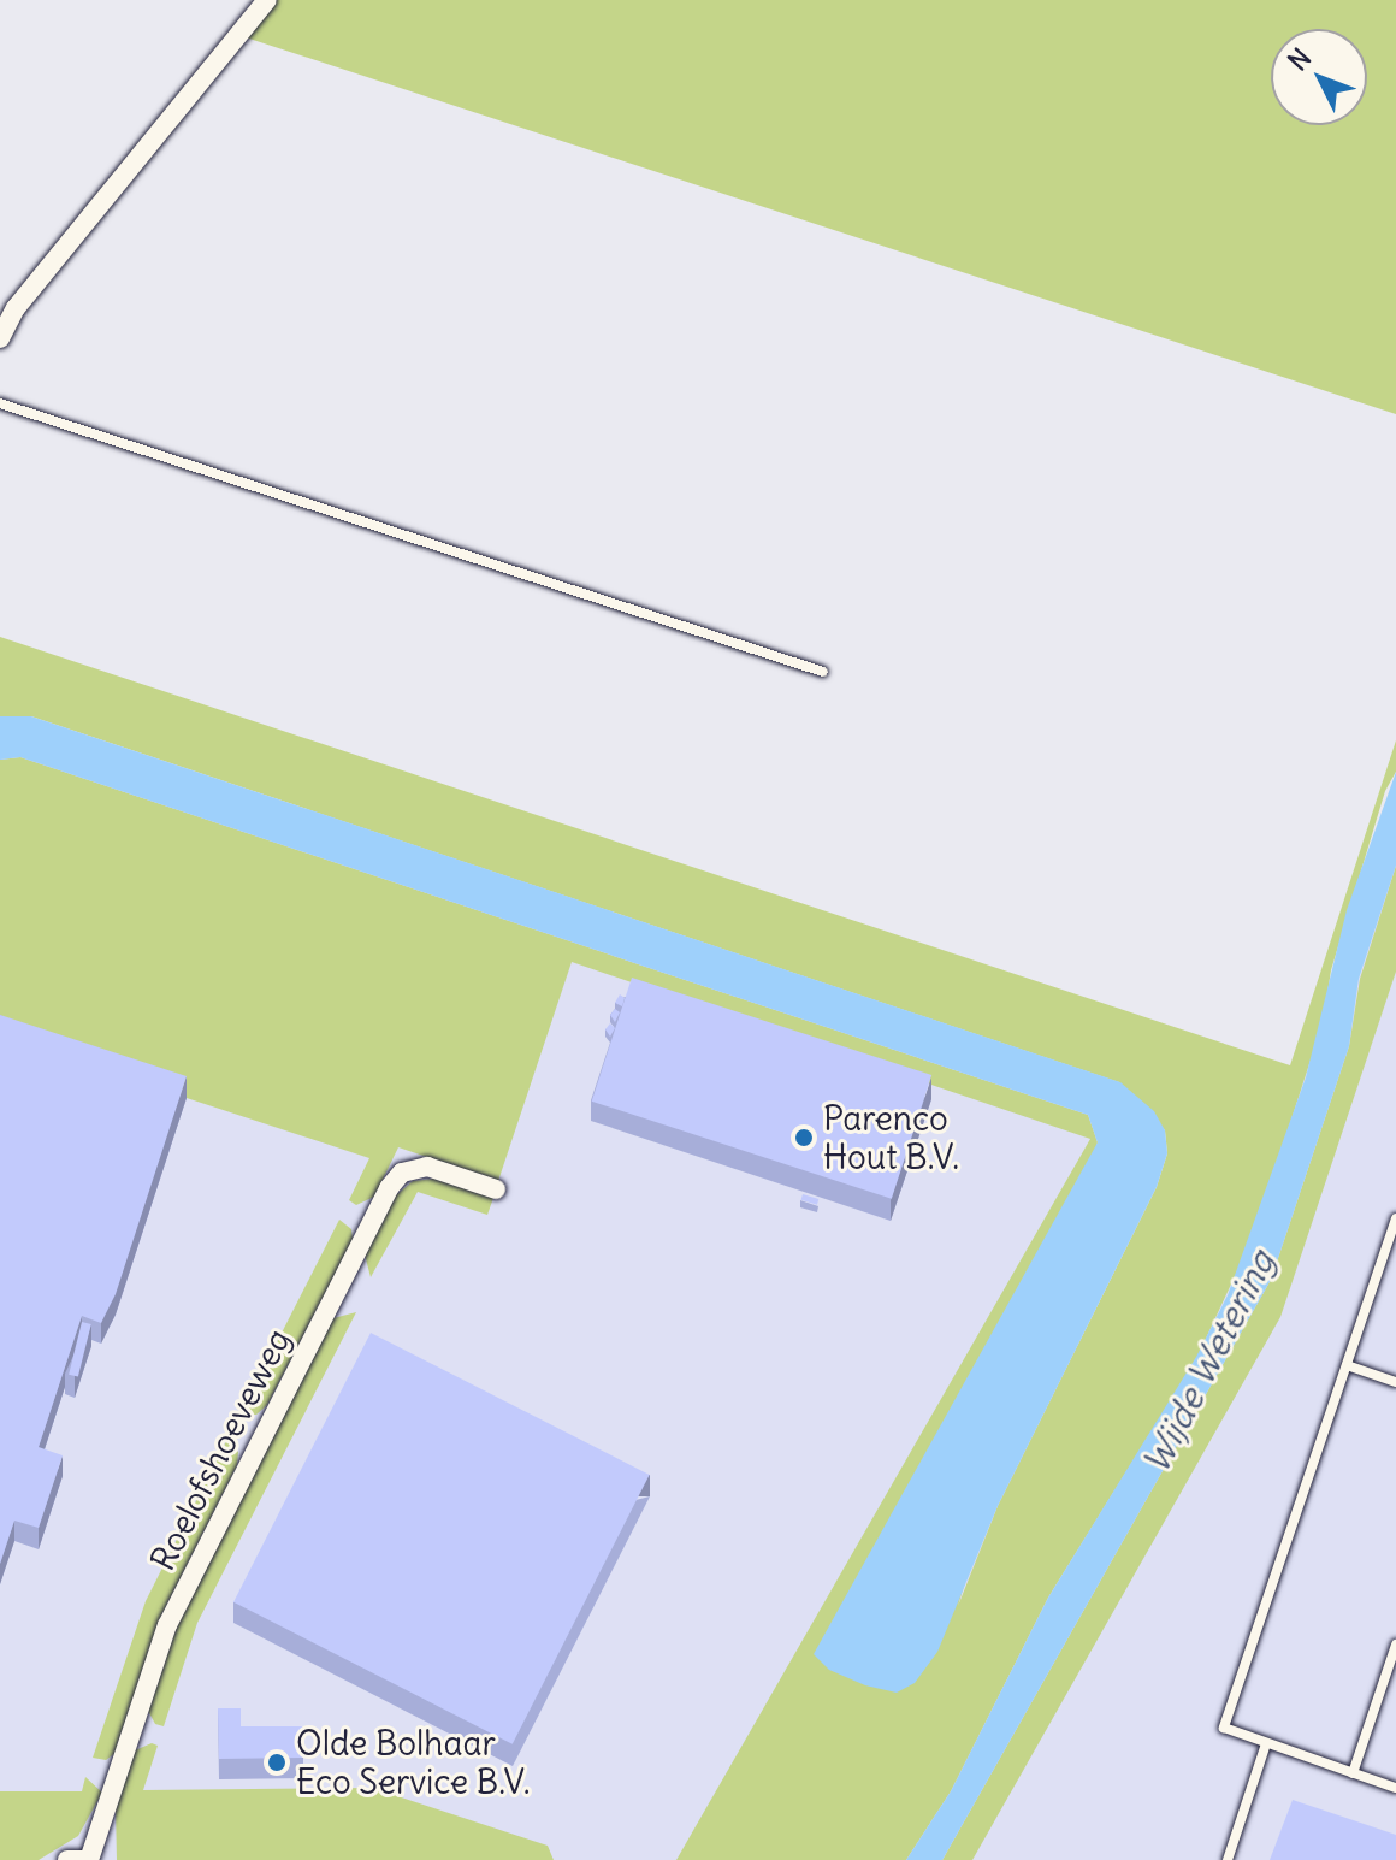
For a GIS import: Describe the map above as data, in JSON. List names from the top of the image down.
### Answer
{
  "streets": {
    "street": ["Roelofshoeveweg"]
  },
  "water": ["Wijde Wetering"],
  "places": ["Parenco Hout B.V.", "Olde Bolhaar Eco Service B.V."],
  "north": "top left"
}
